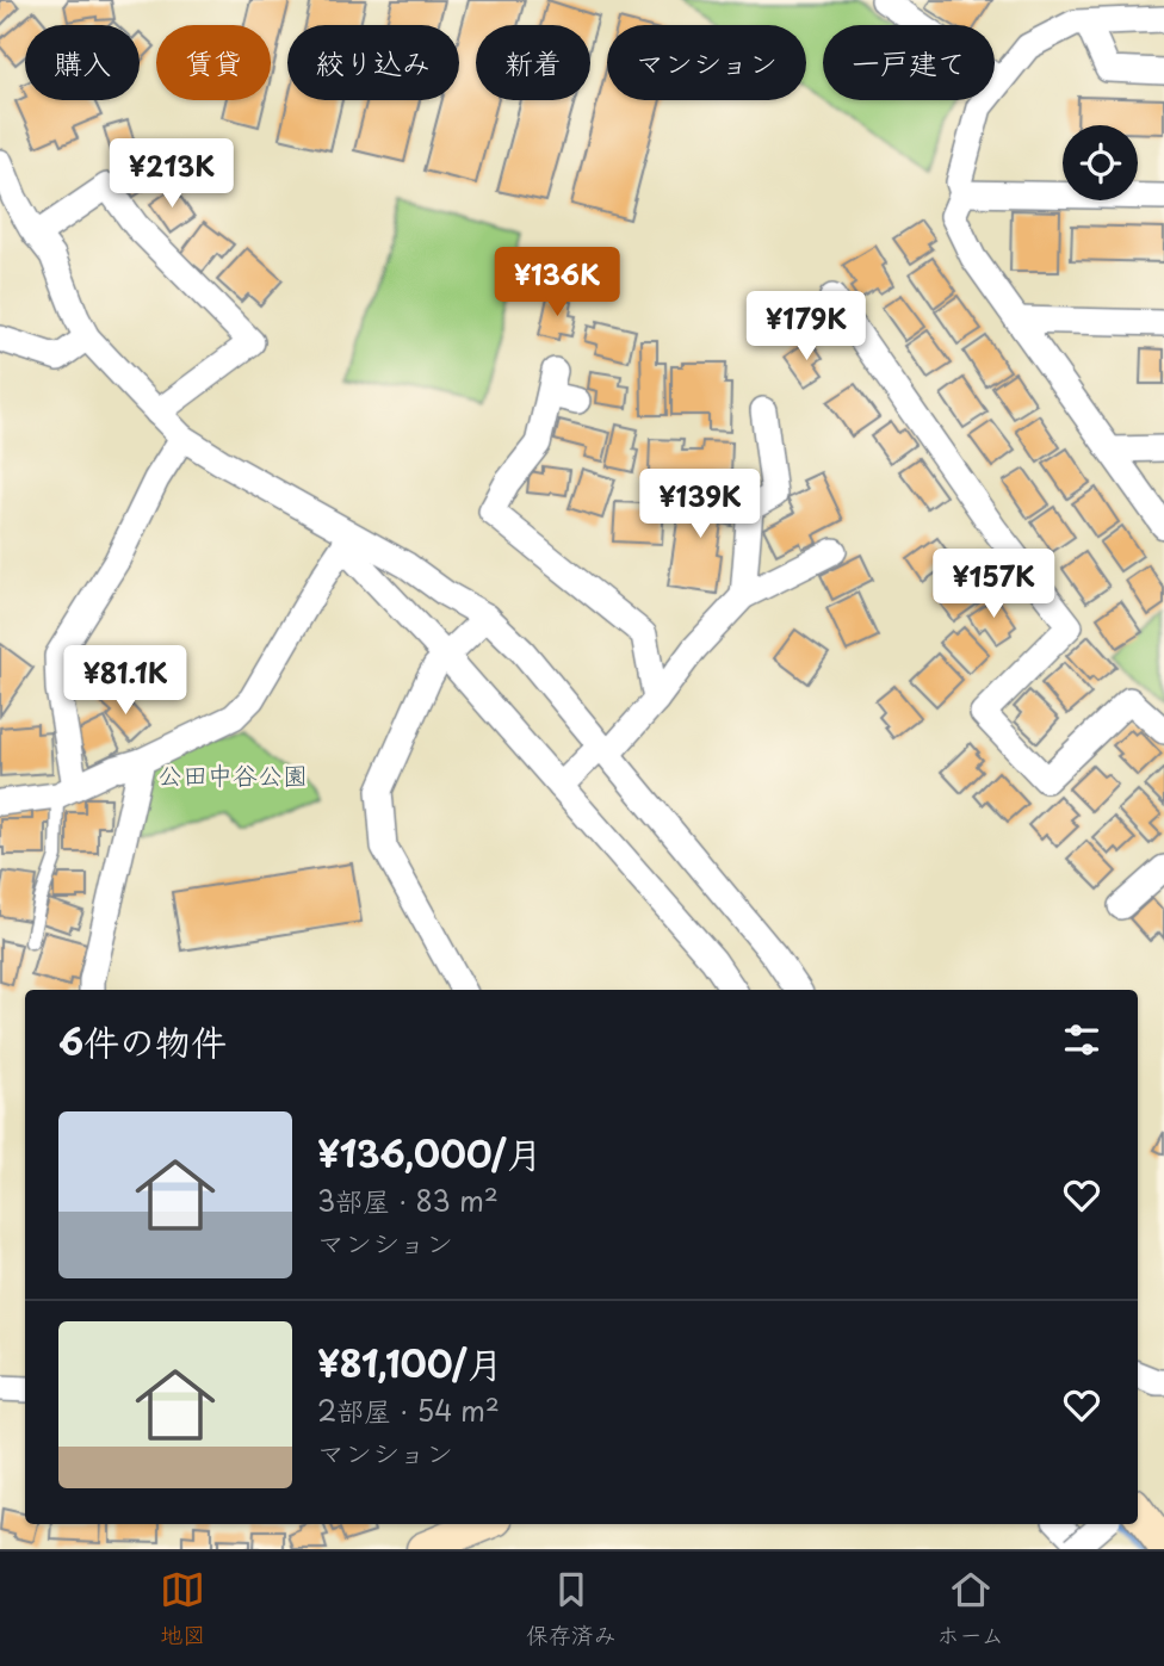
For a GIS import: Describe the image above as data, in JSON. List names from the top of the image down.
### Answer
{
  "parks": ["公田中谷公園"],
  "page": {
    "chip": [
      "購入",
      "賃貸",
      "絞り込み",
      "新着",
      "マンション",
      "一戸建て"
    ],
    "price": [
      "¥213K",
      "¥136K",
      "¥179K",
      "¥139K",
      "¥157K",
      "¥81.1K"
    ],
    "heading": "6件の物件",
    "list": [
      {
        "name": "¥136,000/月",
        "note": "3部屋 · 83 m² · マンション"
      },
      {
        "name": "¥81,100/月",
        "note": "2部屋 · 54 m² · マンション"
      }
    ],
    "tabs": ["地図", "保存済み", "ホーム"]
  }
}
